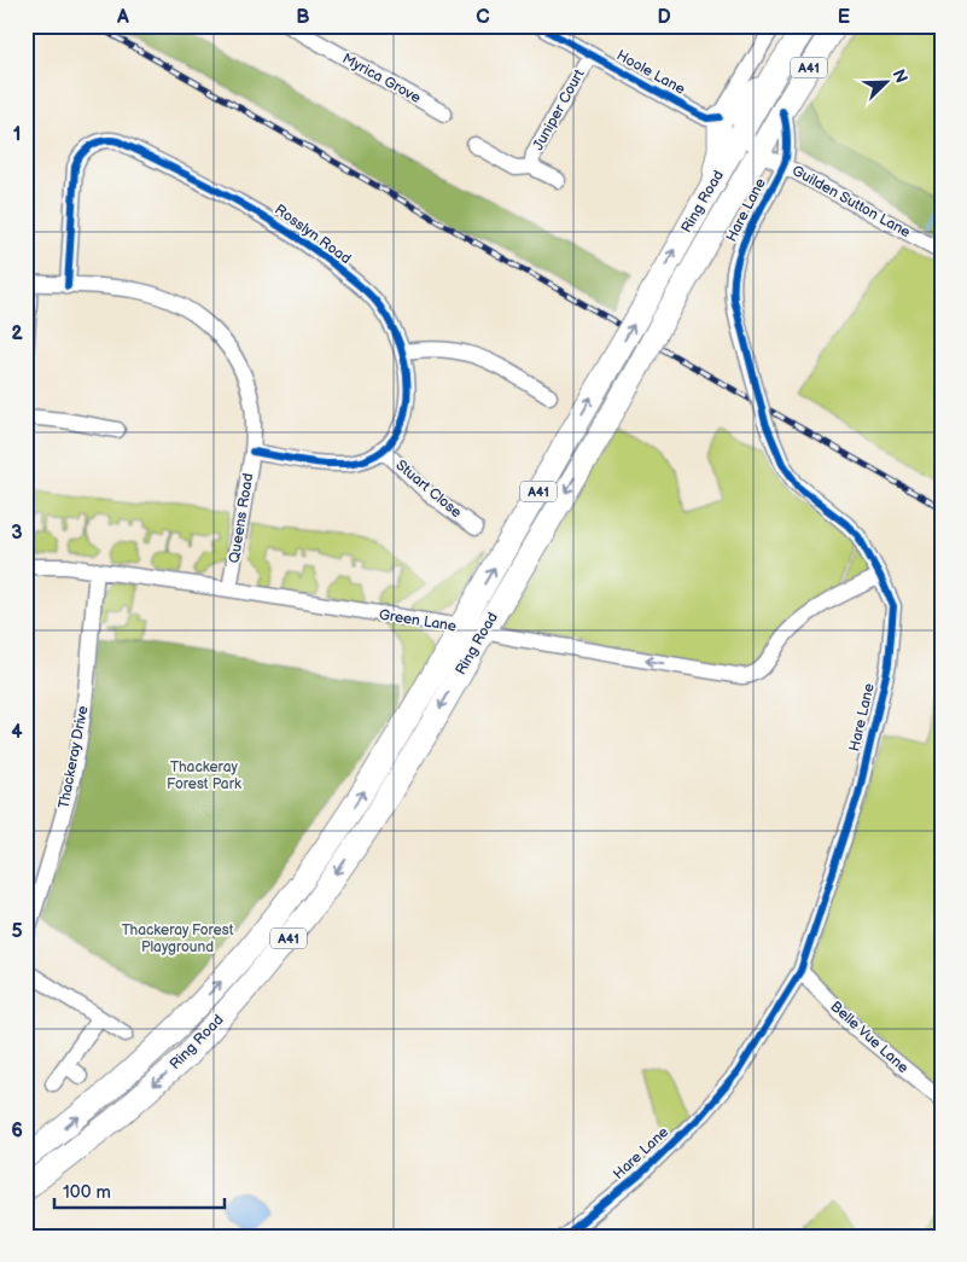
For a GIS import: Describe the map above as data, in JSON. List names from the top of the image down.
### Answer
{
  "streets": {
    "highway": ["A41", "Ring Road"],
    "street": [
      "Hoole Lane",
      "Myrica Grove",
      "Juniper Court",
      "Guilden Sutton Lane",
      "Hare Lane",
      "Rosslyn Road",
      "Stuart Close",
      "Queens Road",
      "Green Lane",
      "Thackeray Drive",
      "Belle Vue Lane"
    ]
  },
  "crossings": [
    ["Hoole Lane", "Juniper Court"],
    ["Ring Road", "Guilden Sutton Lane"],
    ["Ring Road", "Green Lane"],
    ["Guilden Sutton Lane", "Hare Lane"],
    ["Hare Lane", "Green Lane"],
    ["Hare Lane", "Belle Vue Lane"],
    ["Rosslyn Road", "Stuart Close"],
    ["Rosslyn Road", "Queens Road"],
    ["Queens Road", "Green Lane"],
    ["Green Lane", "Thackeray Drive"]
  ],
  "one_way": ["Green Lane"],
  "parks": ["Thackeray Forest Park", "Thackeray Forest Playground"],
  "scale_bar": "100 m",
  "north": "top right",
  "grid": {
    "columns": [
      "A",
      "B",
      "C",
      "D",
      "E"
    ],
    "rows": [
      "1",
      "2",
      "3",
      "4",
      "5",
      "6"
    ]
  }
}
